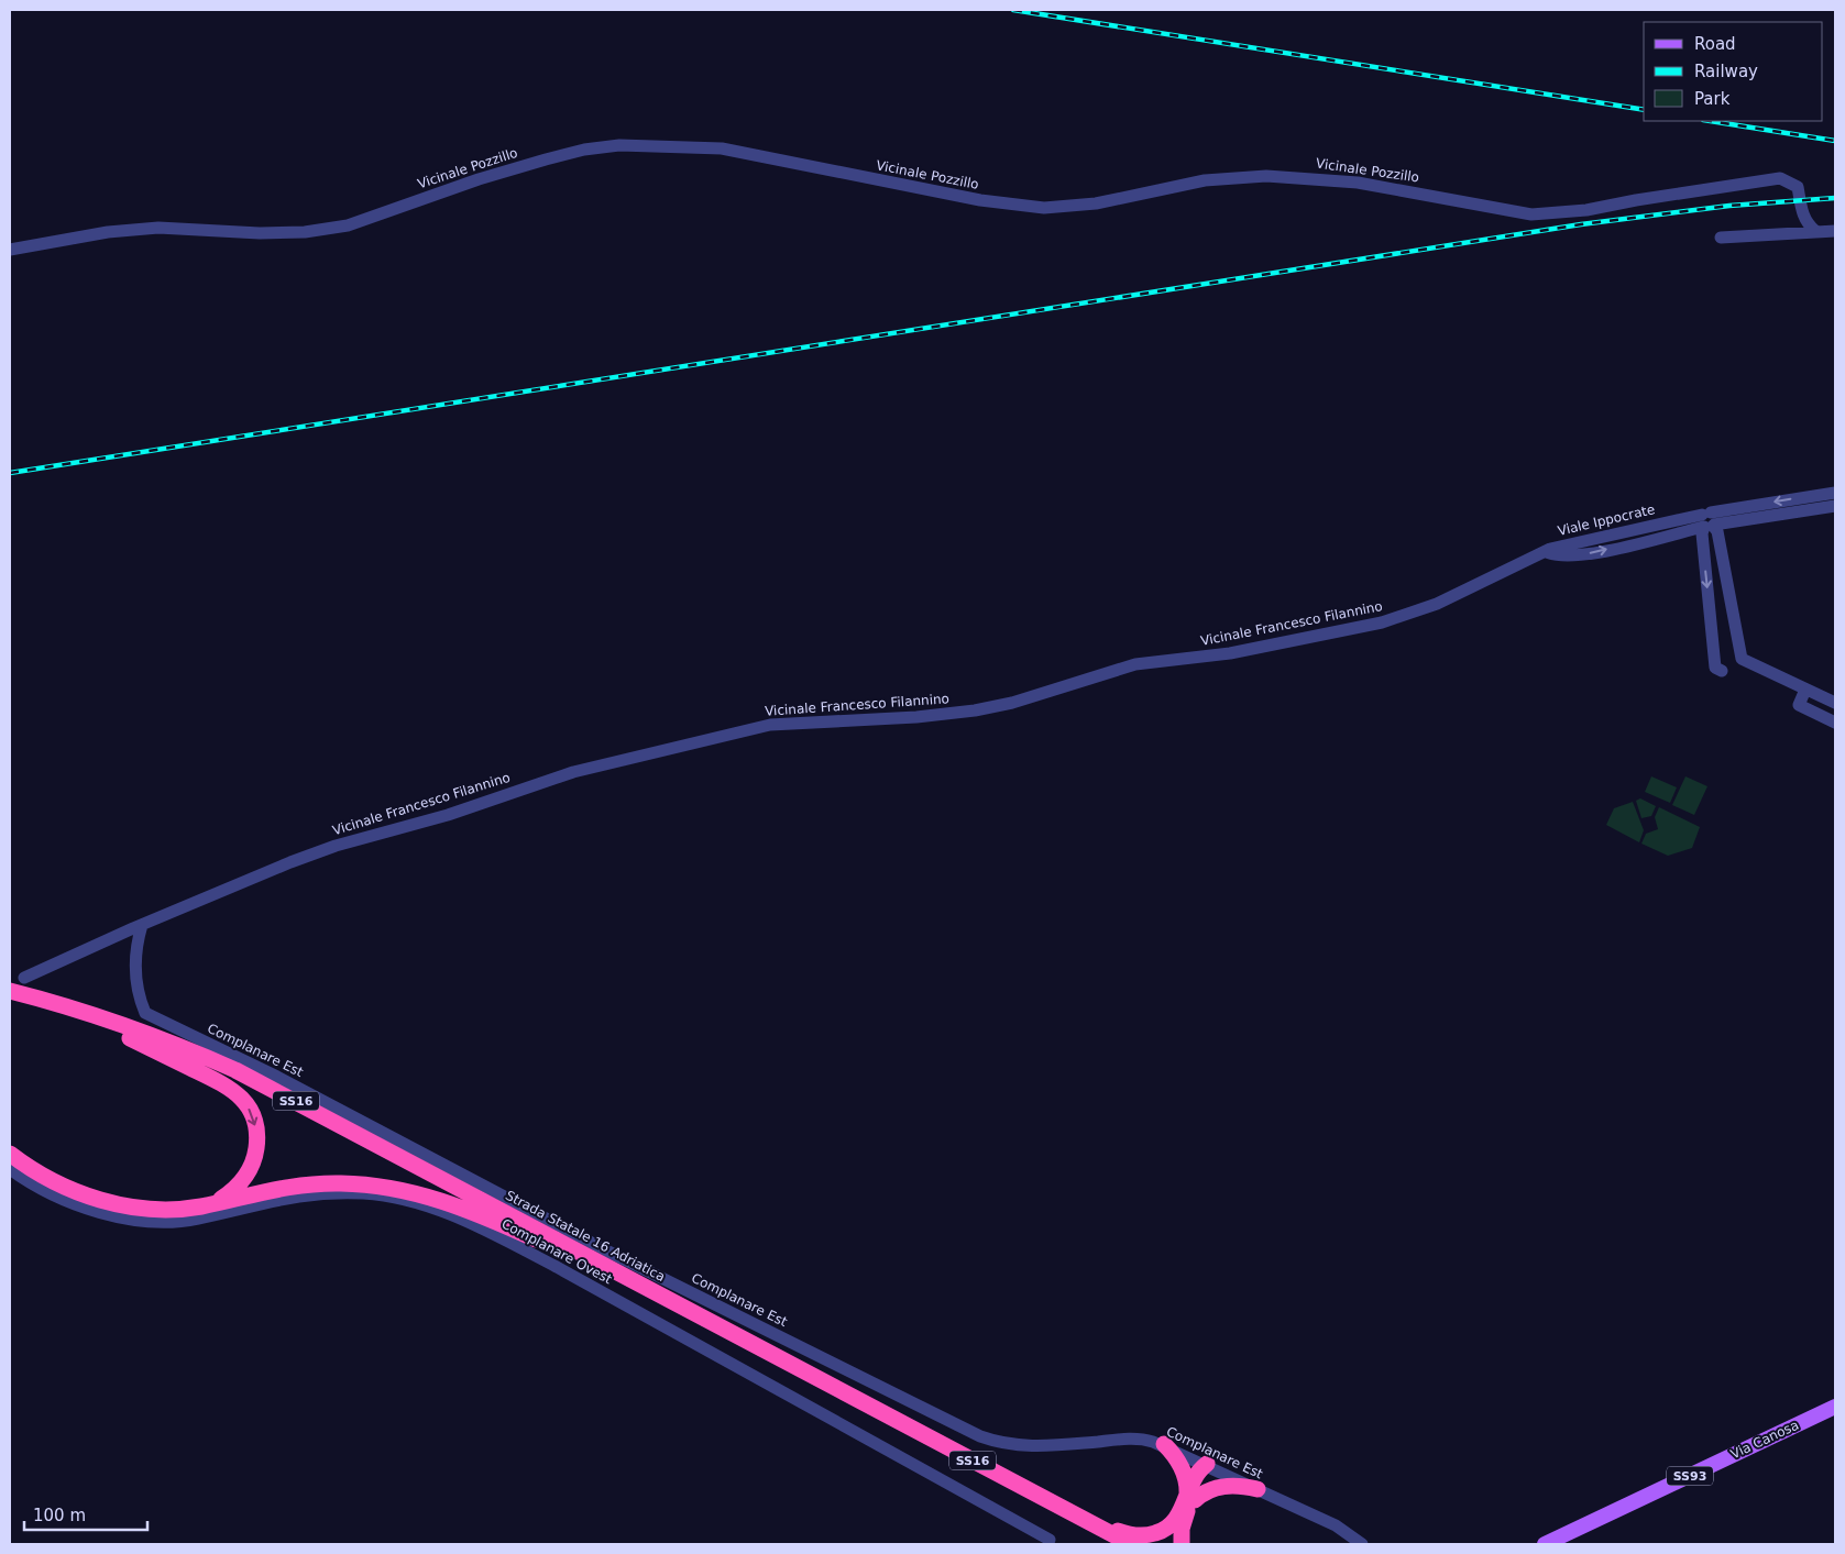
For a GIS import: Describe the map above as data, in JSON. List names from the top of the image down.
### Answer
{
  "streets": {
    "highway": ["SS16", "Strada Statale 16 Adriatica"],
    "main road": ["Via Canosa", "SS93"],
    "street": [
      "Vicinale Pozzillo",
      "Viale Ippocrate",
      "Vicinale Francesco Filannino",
      "Complanare Est",
      "Complanare Ovest"
    ]
  },
  "crossings": [
    ["Viale Ippocrate", "Vicinale Francesco Filannino"],
    ["Vicinale Francesco Filannino", "Complanare Est"],
    ["Complanare Est", "SS16"],
    ["SS16", "Strada Statale 16 Adriatica"]
  ],
  "legend": ["Road", "Railway", "Park"],
  "scale_bar": "100 m"
}
